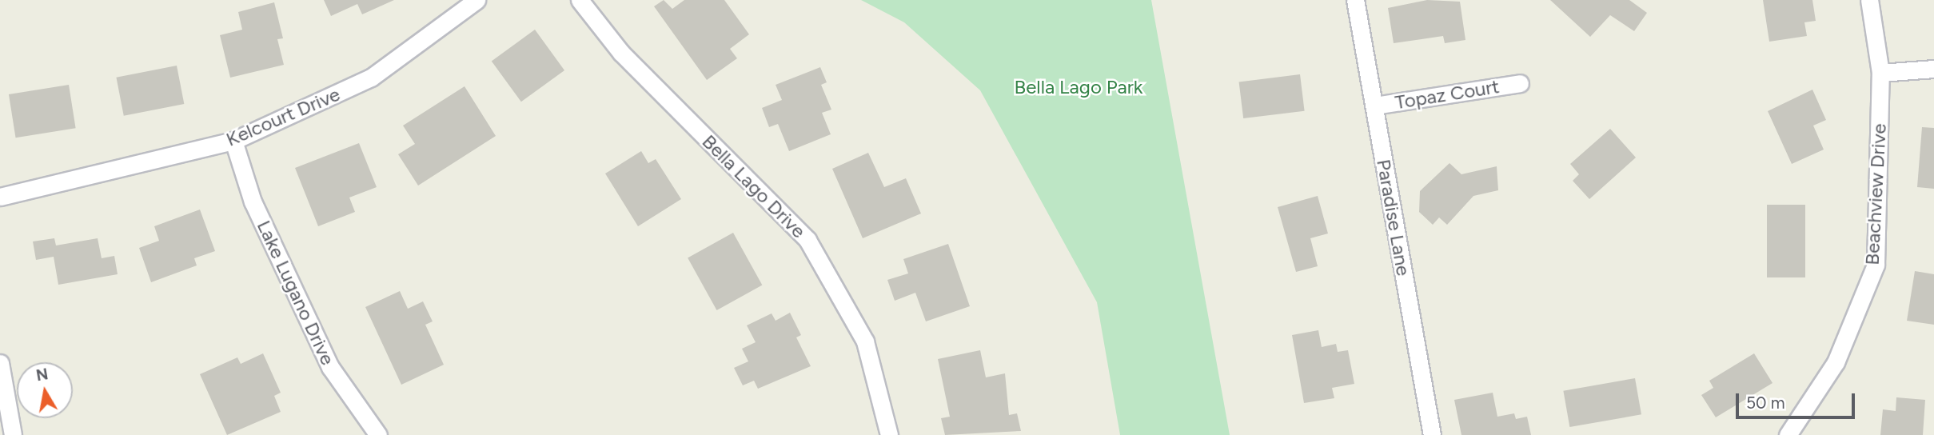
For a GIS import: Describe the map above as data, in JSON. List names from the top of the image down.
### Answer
{
  "streets": {
    "street": [
      "Topaz Court",
      "Kelcourt Drive",
      "Bella Lago Drive",
      "Beachview Drive",
      "Paradise Lane",
      "Lake Lugano Drive"
    ]
  },
  "crossings": [
    ["Topaz Court", "Paradise Lane"],
    ["Kelcourt Drive", "Lake Lugano Drive"]
  ],
  "parks": ["Bella Lago Park"],
  "scale_bar": "50 m",
  "north": "top"
}
